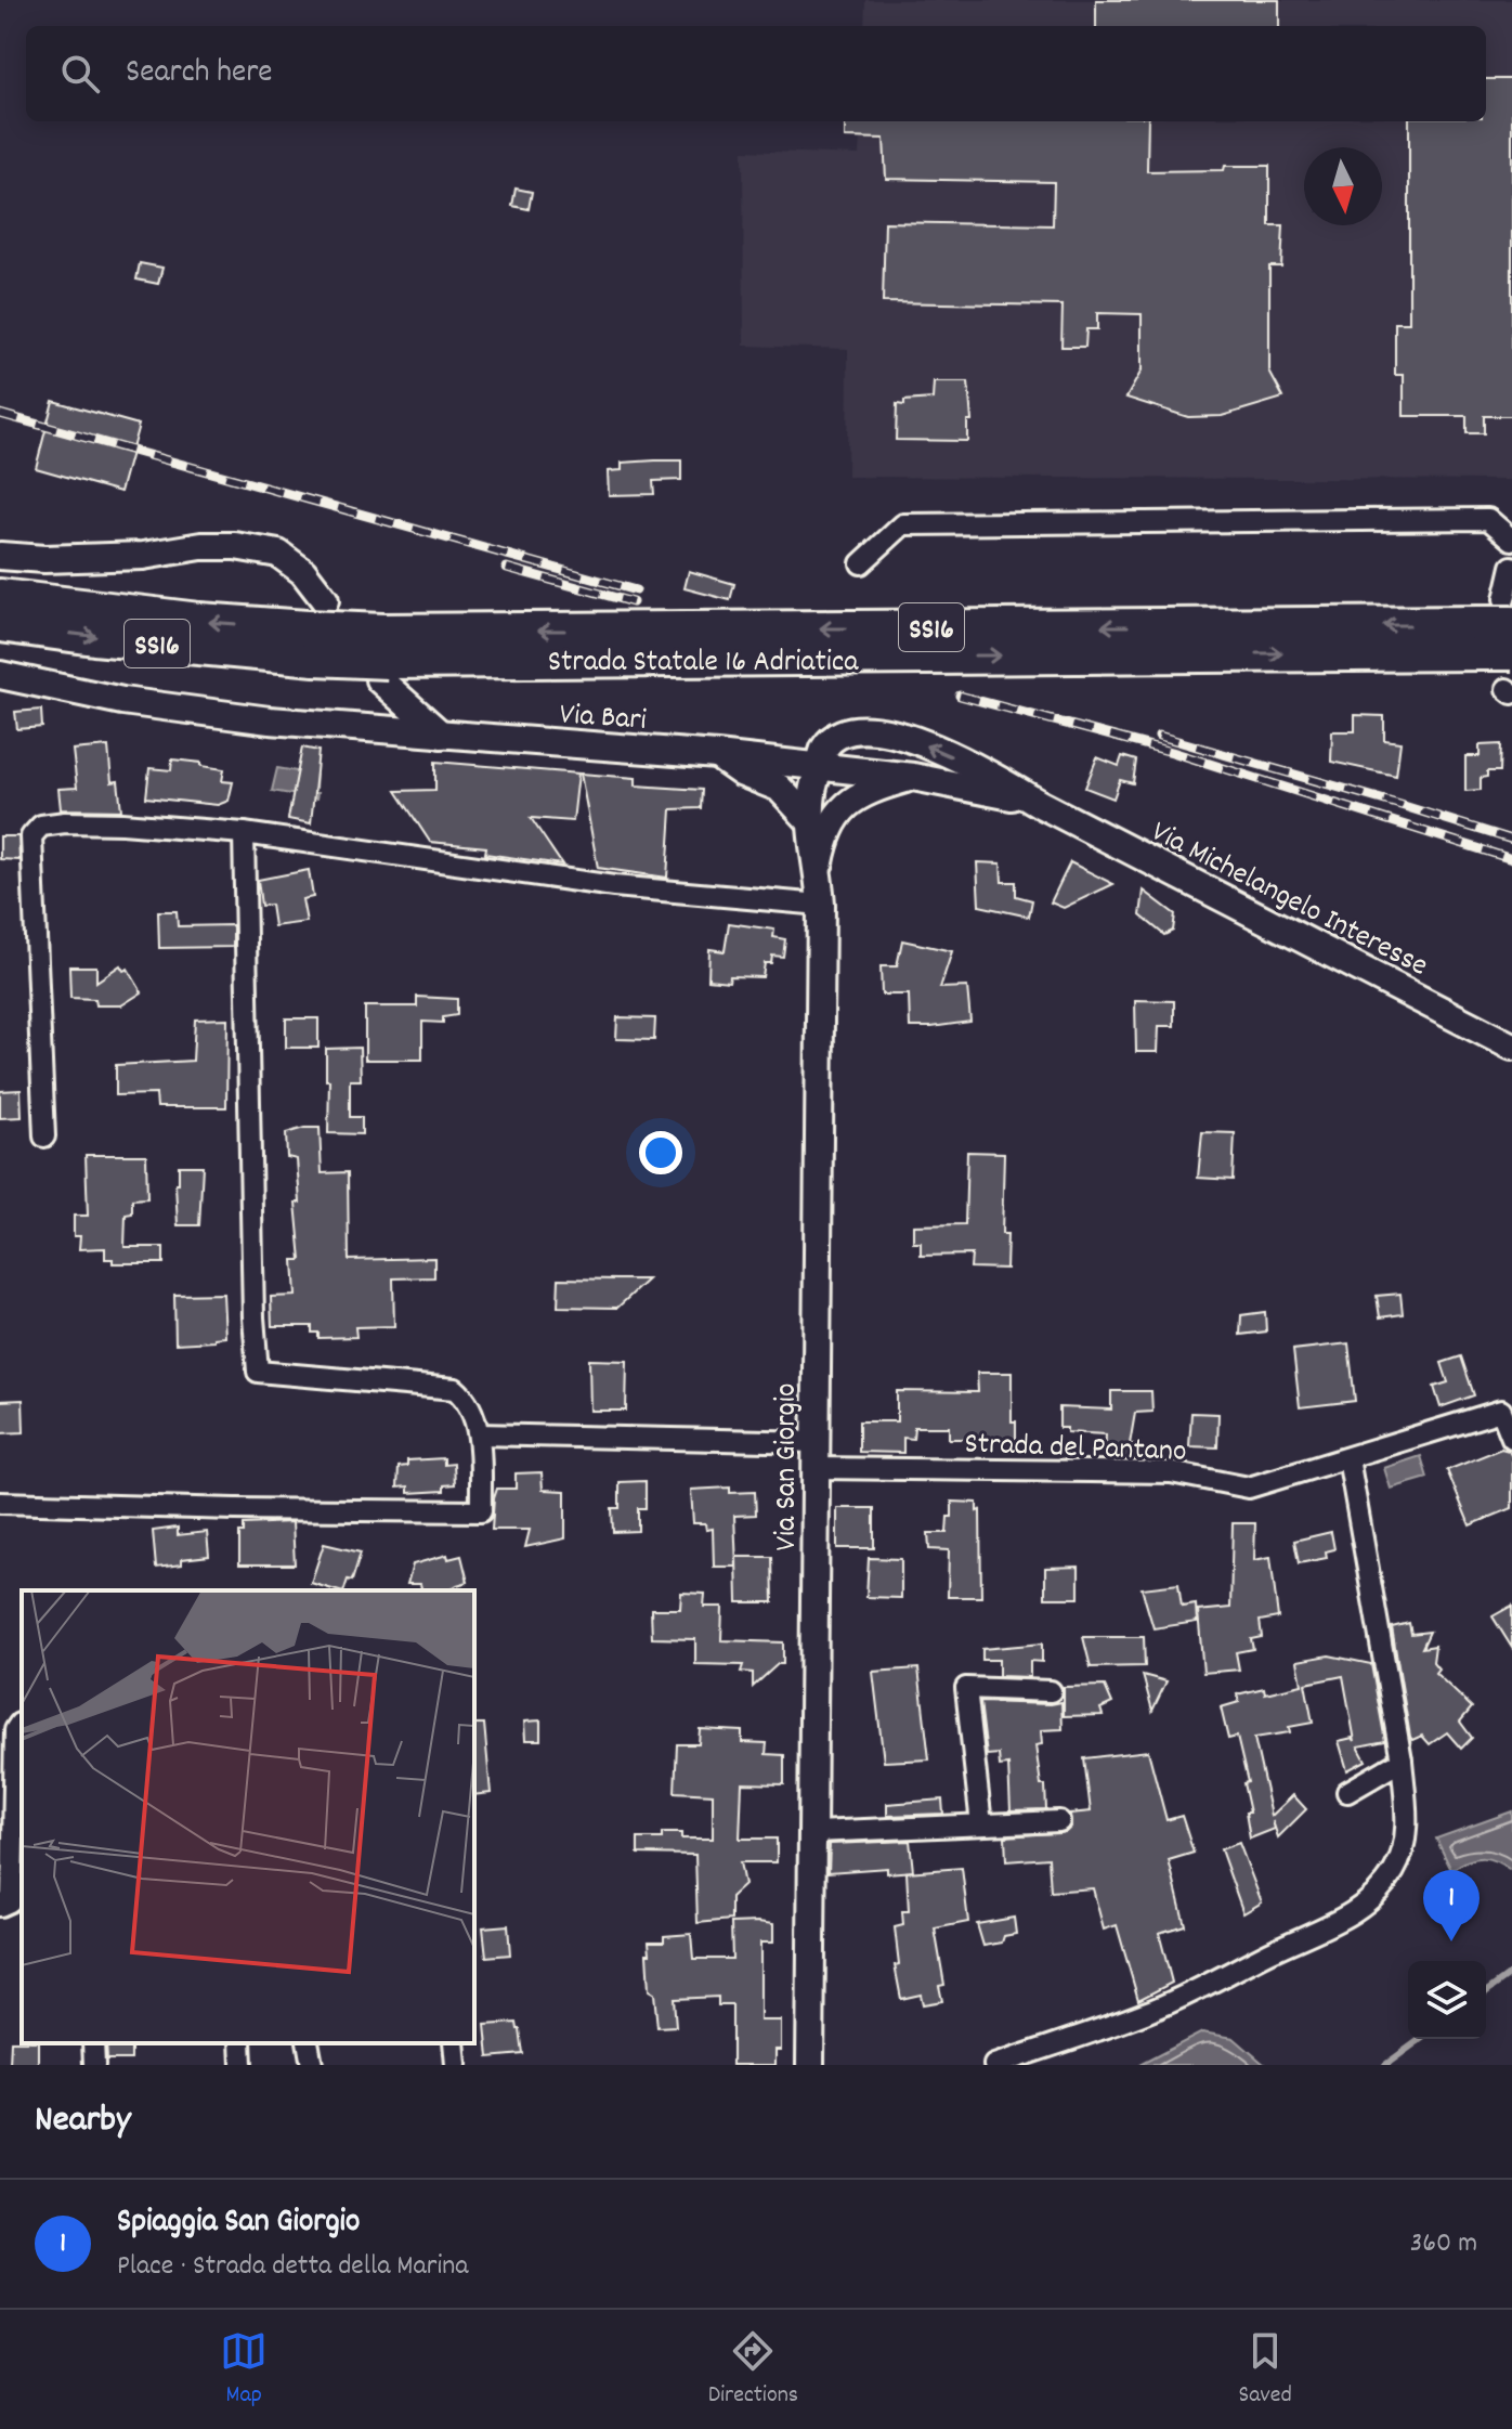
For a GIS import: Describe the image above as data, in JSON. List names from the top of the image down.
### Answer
{
  "streets": {
    "highway": ["SS16", "Strada Statale 16 Adriatica"],
    "street": [
      "Via Bari",
      "Via Michelangelo Interesse",
      "Strada del Pantano",
      "Via San Giorgio"
    ]
  },
  "crossings": [
    ["Via Bari", "Via Michelangelo Interesse"],
    ["Via Bari", "Via San Giorgio"],
    ["Via Michelangelo Interesse", "Via San Giorgio"],
    ["Strada del Pantano", "Via San Giorgio"]
  ],
  "north": "bottom",
  "page": {
    "search": "Search here",
    "pins": "1",
    "heading": "Nearby",
    "list": [
      {
        "mark": "1",
        "name": "Spiaggia San Giorgio",
        "note": "Place · Strada detta della Marina",
        "value": "360 m"
      }
    ],
    "nav": ["Map", "Directions", "Saved"]
  }
}
